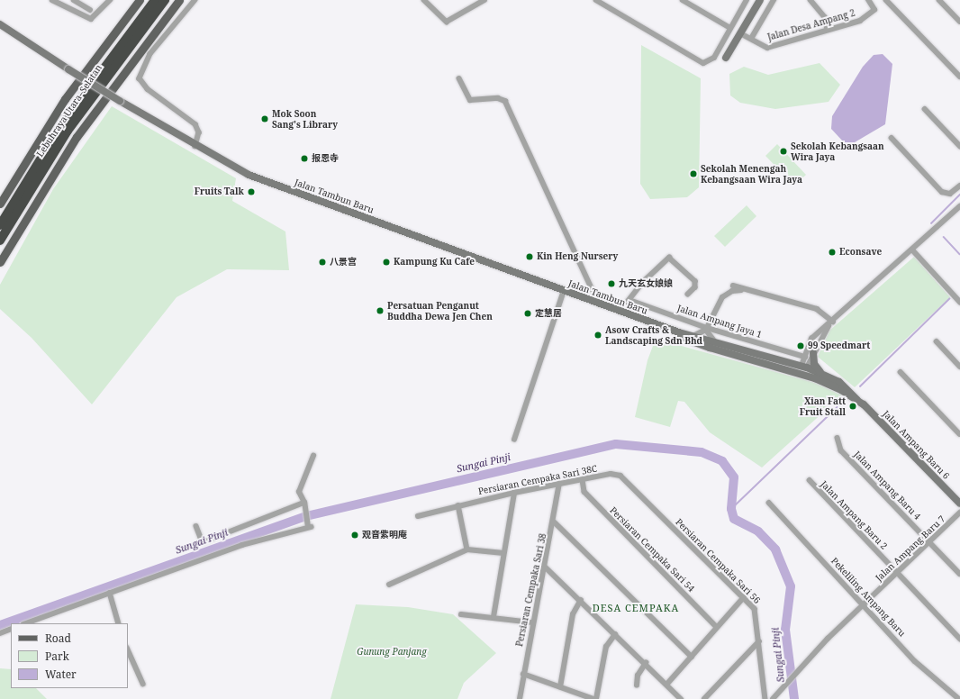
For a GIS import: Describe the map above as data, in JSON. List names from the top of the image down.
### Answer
{
  "streets": {
    "highway": ["Lebuhraya Utara–Selatan"],
    "main road": ["Jalan Tambun Baru", "Jalan Ampang Baru 6"],
    "street": [
      "Jalan Desa Ampang 2",
      "Jalan Ampang Jaya 1",
      "Persiaran Cempaka Sari 38C",
      "Jalan Ampang Baru 4",
      "Jalan Ampang Baru 2",
      "Jalan Ampang Baru 7",
      "Persiaran Cempaka Sari 54",
      "Persiaran Cempaka Sari 56",
      "Persiaran Cempaka Sari 38",
      "Pekeliling Ampang Baru"
    ]
  },
  "crossings": [
    ["Jalan Tambun Baru", "Jalan Ampang Baru 6"],
    ["Persiaran Cempaka Sari 38C", "Persiaran Cempaka Sari 54"],
    ["Persiaran Cempaka Sari 38C", "Persiaran Cempaka Sari 56"],
    ["Persiaran Cempaka Sari 38C", "Persiaran Cempaka Sari 38"],
    ["Jalan Ampang Baru 4", "Jalan Ampang Baru 7"],
    ["Jalan Ampang Baru 2", "Jalan Ampang Baru 7"],
    ["Jalan Ampang Baru 7", "Pekeliling Ampang Baru"]
  ],
  "districts": ["DESA CEMPAKA"],
  "water": ["Sungai Pinji"],
  "parks": ["Gunung Panjang"],
  "places": [
    "Mok Soon Sang's Library",
    "Sekolah Kebangsaan Wira Jaya",
    "报恩寺",
    "Sekolah Menengah Kebangsaan Wira Jaya",
    "Fruits Talk",
    "Econsave",
    "Kin Heng Nursery",
    "八景宫",
    "Kampung Ku Cafe",
    "九天玄女娘娘",
    "Persatuan Penganut Buddha Dewa Jen Chen",
    "定慧居",
    "Asow Crafts & Landscaping Sdn Bhd",
    "99 Speedmart",
    "Xian Fatt Fruit Stall",
    "观音紫明庵"
  ],
  "legend": ["Road", "Park", "Water"]
}
